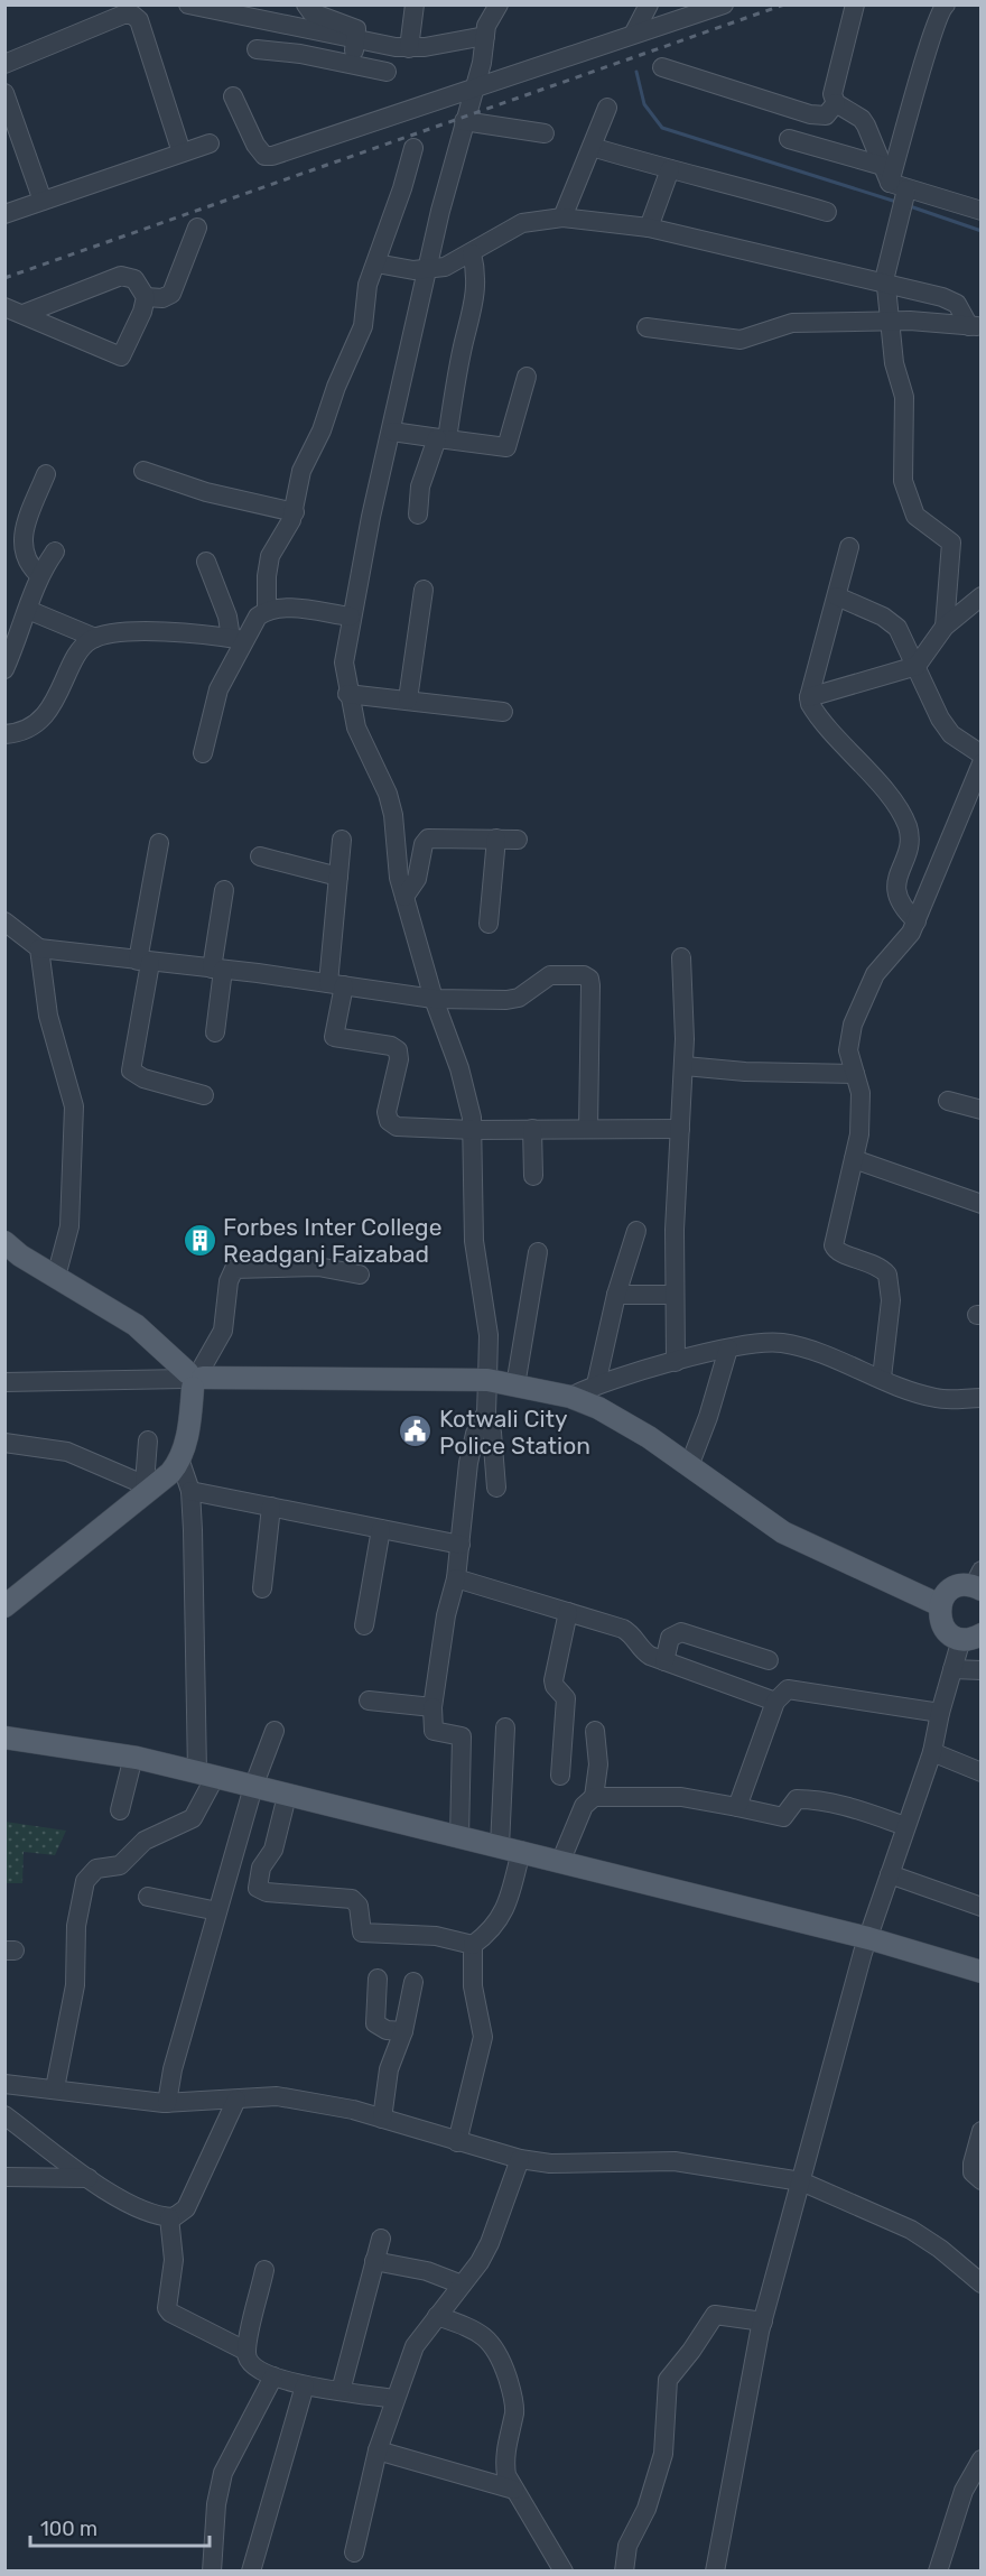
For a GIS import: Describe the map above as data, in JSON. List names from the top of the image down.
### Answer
{
  "places": {
    "building": ["Forbes Inter College Readganj Faizabad"],
    "public building": ["Kotwali City Police Station"]
  },
  "scale_bar": "100 m"
}
